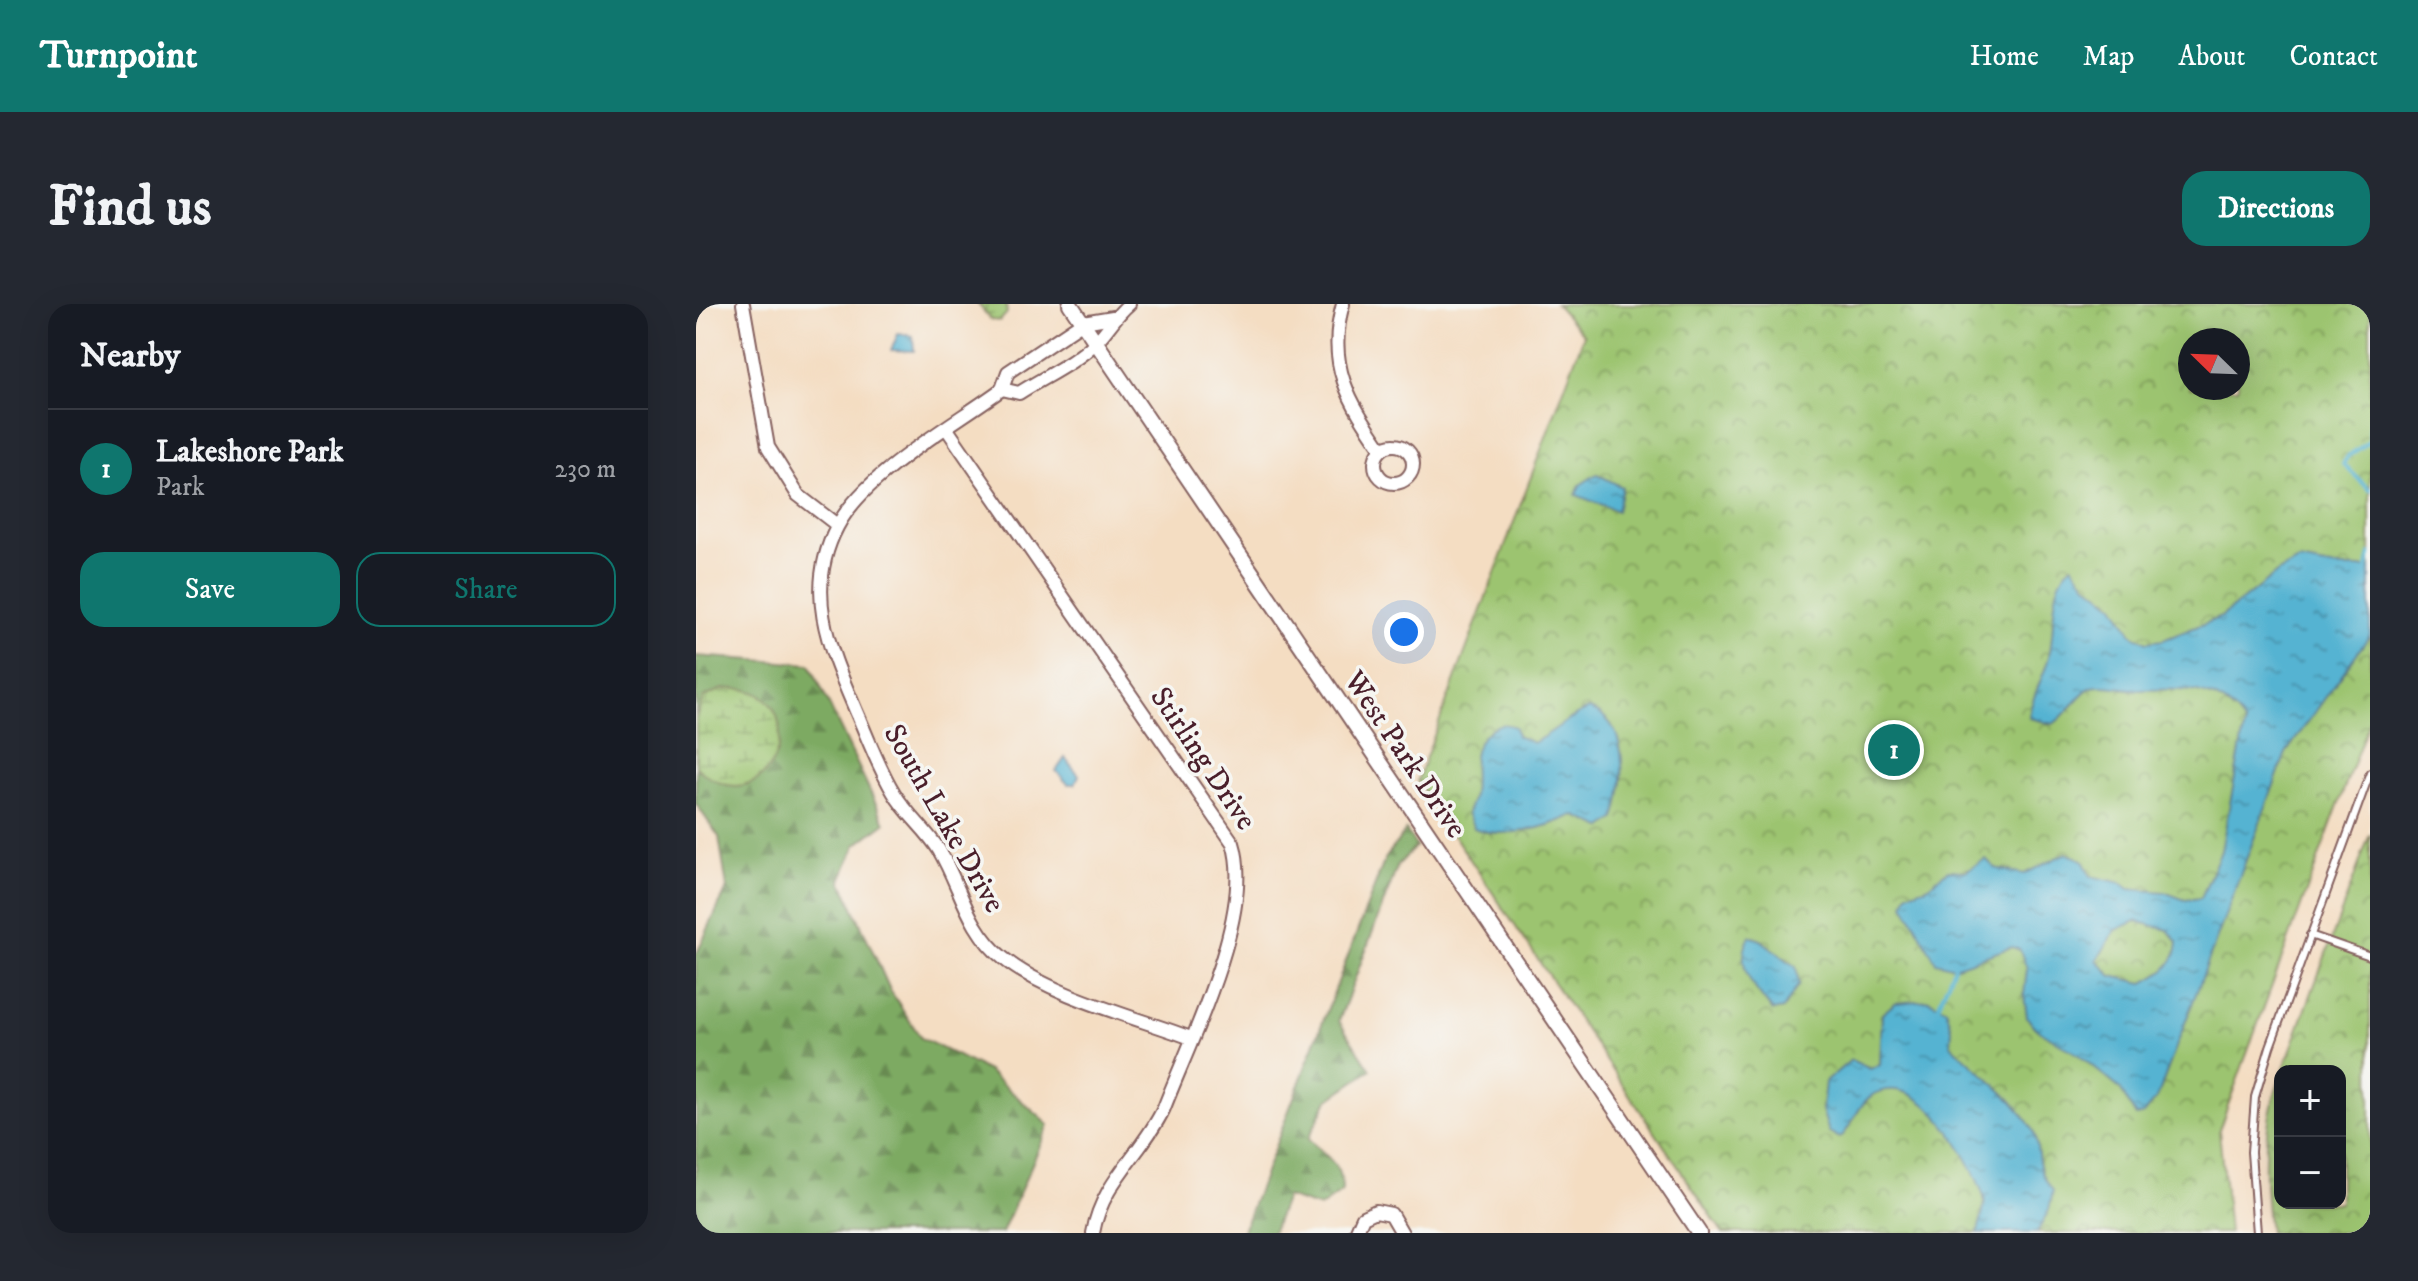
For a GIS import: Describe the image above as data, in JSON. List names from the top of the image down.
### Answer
{
  "streets": {
    "street": ["West Park Drive", "Stirling Drive", "South Lake Drive"]
  },
  "crossings": [
    ["West Park Drive", "South Lake Drive"],
    ["Stirling Drive", "South Lake Drive"]
  ],
  "north": "top left",
  "page": {
    "header": "Turnpoint",
    "nav": [
      "Home",
      "Map",
      "About",
      "Contact"
    ],
    "buttons": [
      "Directions",
      ["Save", "Share"]
    ],
    "title": "Find us",
    "heading": "Nearby",
    "list": [
      {
        "mark": "1",
        "name": "Lakeshore Park",
        "note": "Park",
        "value": "230 m"
      }
    ],
    "pins": "1",
    "map_buttons": ["+", "−"]
  }
}
